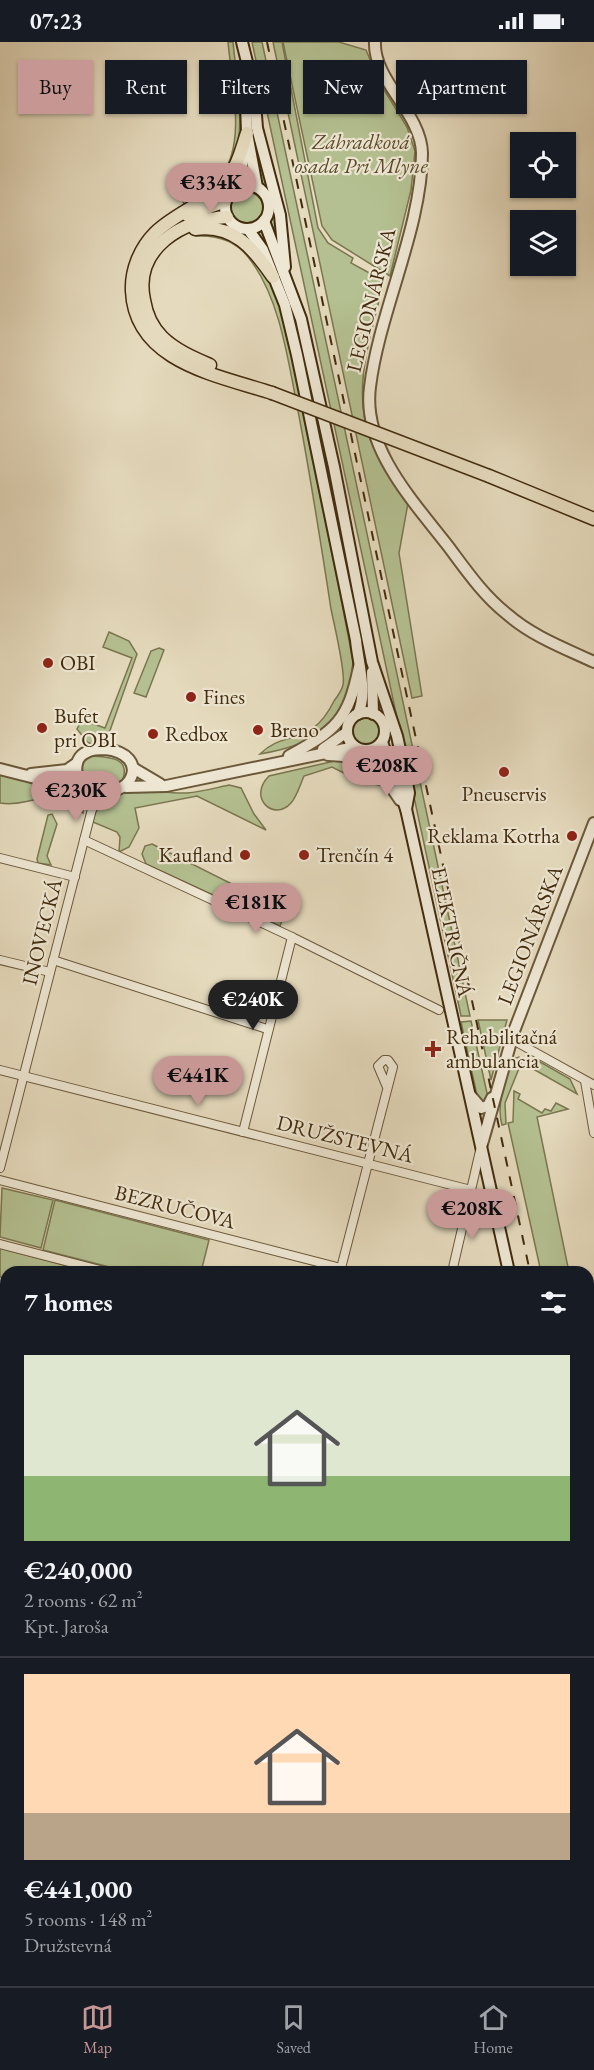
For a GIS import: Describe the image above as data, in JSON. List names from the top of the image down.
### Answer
{
  "streets": {
    "main road": ["LEGIONÁRSKA", "ELEKTRIČNÁ"],
    "street": ["INOVECKÁ", "DRUŽSTEVNÁ", "BEZRUČOVA"]
  },
  "crossings": [
    ["LEGIONÁRSKA", "ELEKTRIČNÁ"],
    ["LEGIONÁRSKA", "DRUŽSTEVNÁ"],
    ["INOVECKÁ", "DRUŽSTEVNÁ"]
  ],
  "parks": ["Záhradková osada Pri Mlyne"],
  "places": {
    "other": [
      "OBI",
      "Fines",
      "Bufet pri OBI",
      "Breno",
      "Redbox",
      "Pneuservis",
      "Reklama Kotrha",
      "Kaufland",
      "Trenčín 4"
    ],
    "health": ["Rehabilitačná ambulancia"]
  },
  "page": {
    "status": "07:23",
    "chip": [
      "Buy",
      "Rent",
      "Filters",
      "New",
      "Apartment"
    ],
    "price": [
      "€334K",
      "€208K",
      "€230K",
      "€181K",
      "€240K",
      "€441K",
      "€208K"
    ],
    "heading": "7 homes",
    "list": [
      {
        "name": "€240,000",
        "note": "2 rooms · 62 m² · Kpt. Jaroša"
      },
      {
        "name": "€441,000",
        "note": "5 rooms · 148 m² · Družstevná"
      }
    ],
    "tabs": ["Map", "Saved", "Home"]
  }
}
